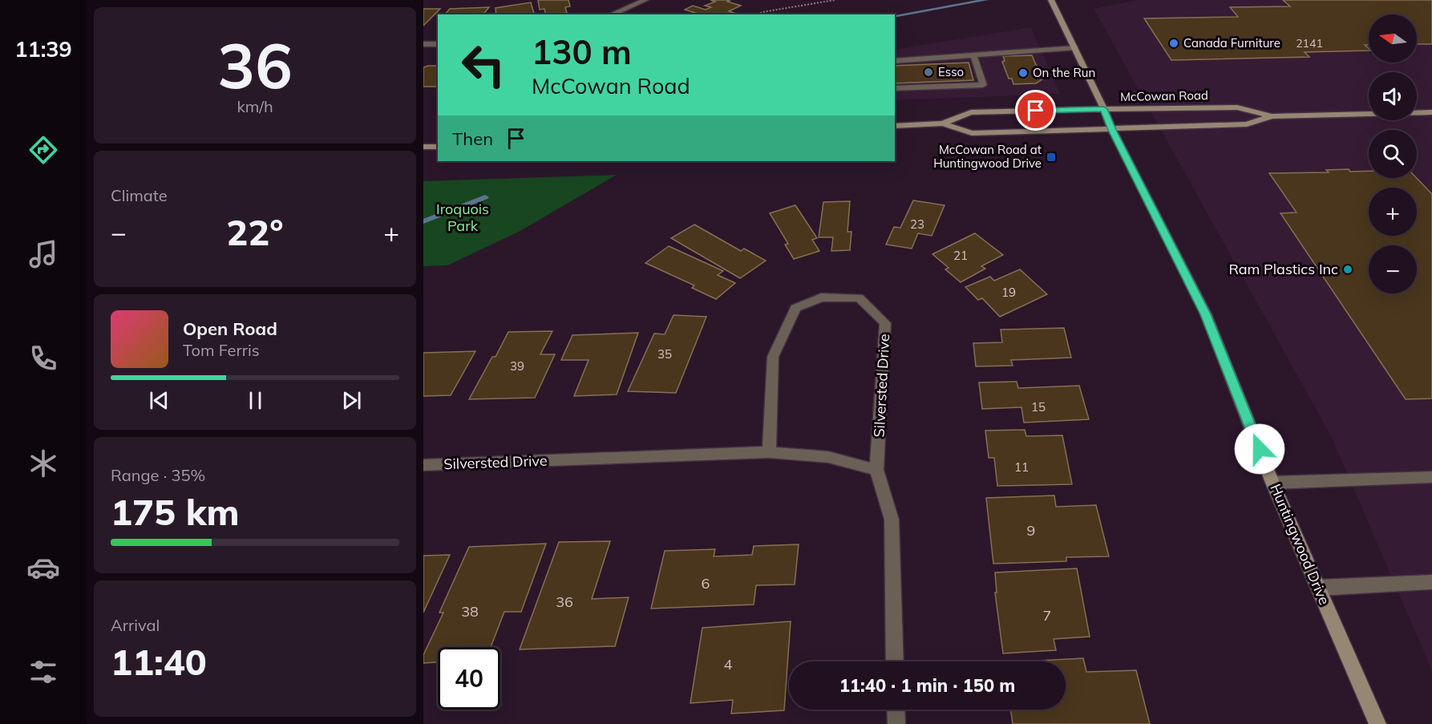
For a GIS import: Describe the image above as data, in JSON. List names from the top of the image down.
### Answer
{
  "streets": {
    "main road": ["McCowan Road", "Huntingwood Drive"],
    "street": ["Silversted Drive"]
  },
  "crossings": [
    ["McCowan Road", "Huntingwood Drive"]
  ],
  "parks": ["Iroquois Park"],
  "places": {
    "other": [
      "Canada Furniture",
      "Esso",
      "On the Run",
      "Ram Plastics Inc"
    ],
    "transit": ["McCowan Road at Huntingwood Drive"]
  },
  "house_numbers": [
    "2141",
    "23",
    "21",
    "19",
    "35",
    "39",
    "15",
    "11",
    "9",
    "6",
    "36",
    "38",
    "7",
    "4"
  ],
  "north": "left",
  "page": {
    "tabs": "11:39",
    "tile": [
      ["36", "km/h"],
      "Climate",
      ["Range · 35%", "175 km"],
      ["Arrival", "11:40"]
    ],
    "map_buttons": ["+", "−"],
    "turn": ["130 m", "McCowan Road"],
    "then": "Then",
    "heat": ["−", "22°", "+"],
    "song": ["Open Road", "Tom Ferris"],
    "limit": "40",
    "trip": "11:40 · 1 min · 150 m"
  }
}
